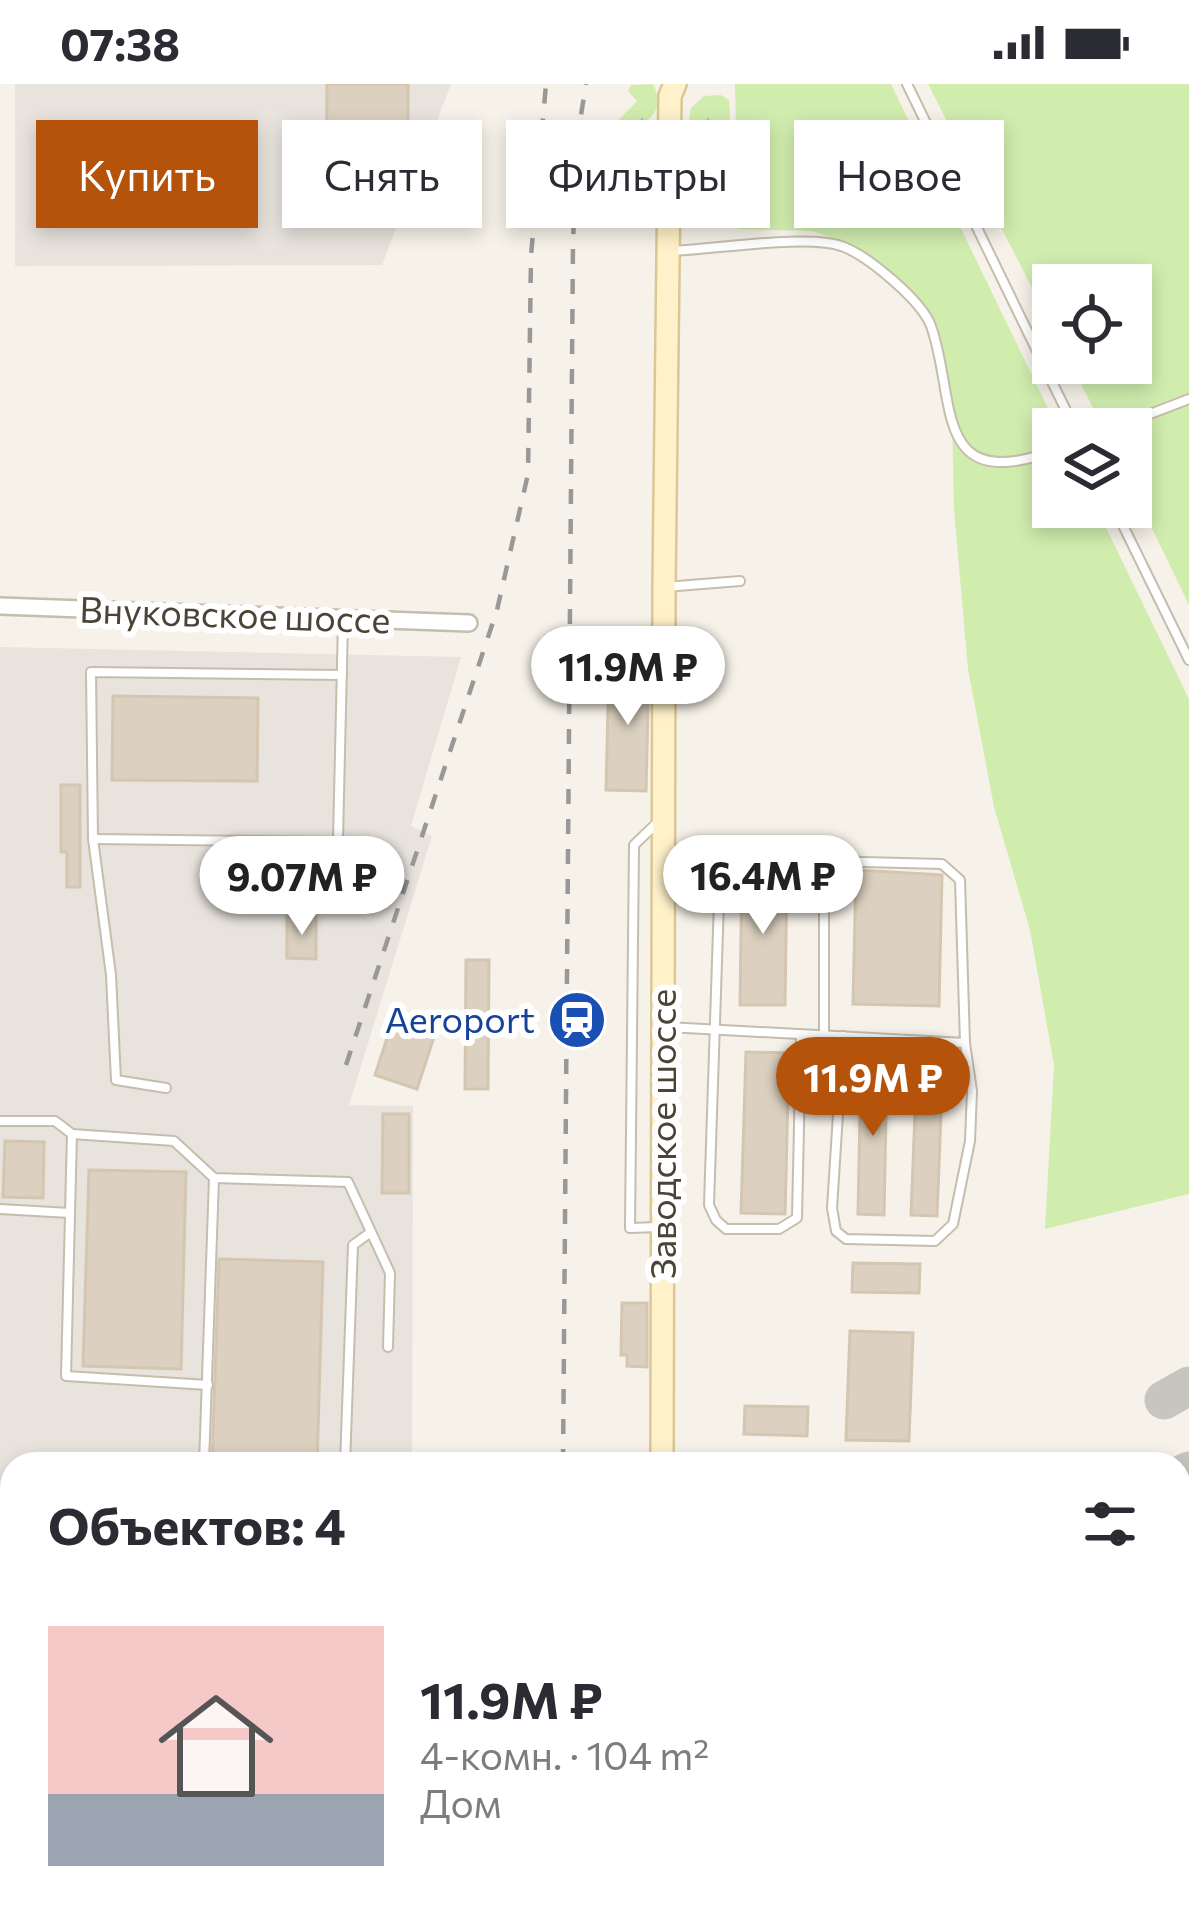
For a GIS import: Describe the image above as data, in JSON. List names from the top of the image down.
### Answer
{
  "streets": {
    "street": ["Внуковское шоссе", "Заводское шоссе"]
  },
  "places": {
    "station": ["Aeroport"]
  },
  "page": {
    "status": "07:38",
    "chip": [
      "Купить",
      "Снять",
      "Фильтры",
      "Новое"
    ],
    "price": [
      "11.9M ₽",
      "16.4M ₽",
      "9.07M ₽",
      "11.9M ₽"
    ],
    "heading": "Объектов: 4",
    "list": [
      {
        "name": "11.9M ₽",
        "note": "4-комн. · 104 m² · Дом"
      }
    ]
  }
}
